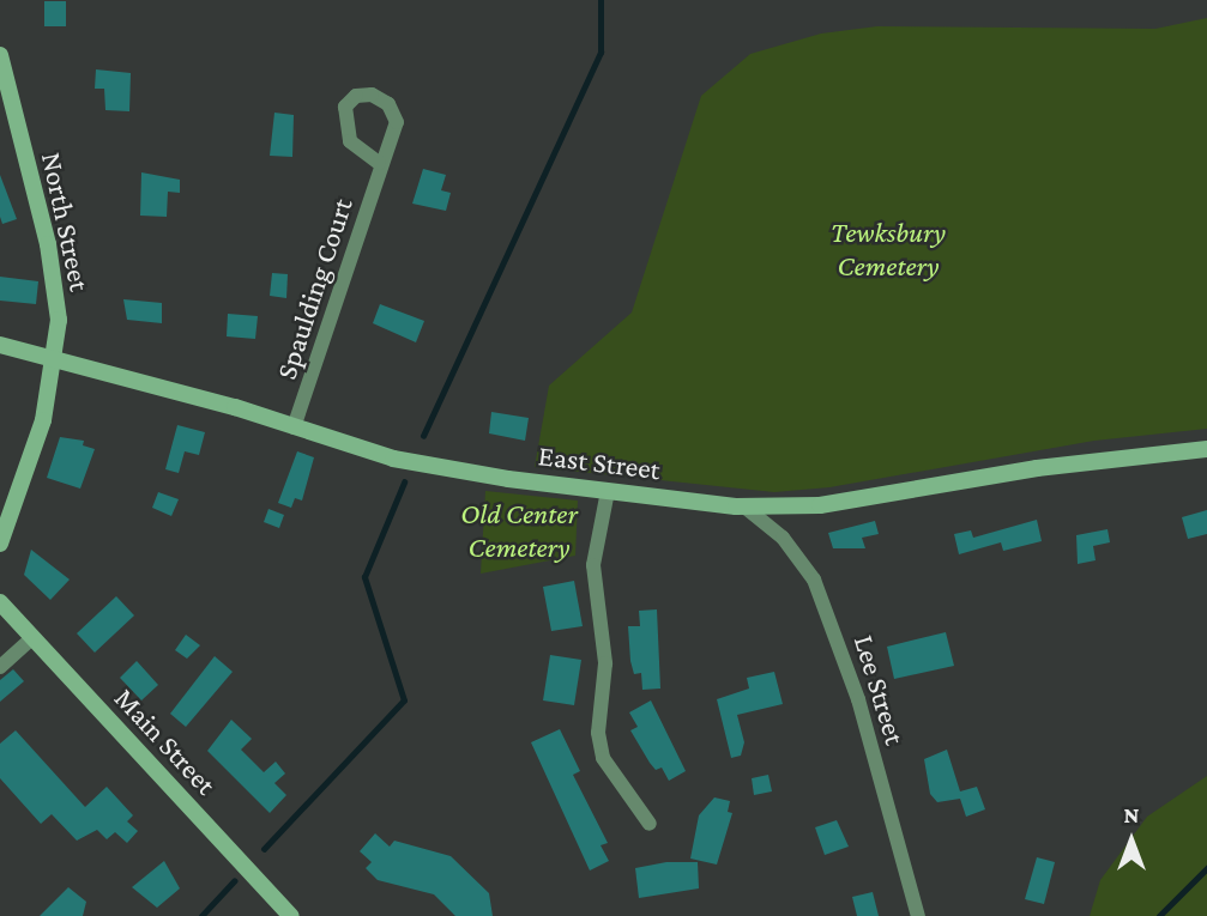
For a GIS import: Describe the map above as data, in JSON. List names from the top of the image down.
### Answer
{
  "streets": {
    "main road": ["North Street", "East Street", "Main Street"],
    "street": ["Spaulding Court", "Lee Street"]
  },
  "crossings": [
    ["North Street", "East Street"],
    ["Spaulding Court", "East Street"],
    ["East Street", "Lee Street"]
  ],
  "parks": ["Tewksbury Cemetery", "Old Center Cemetery"],
  "north": "top"
}
